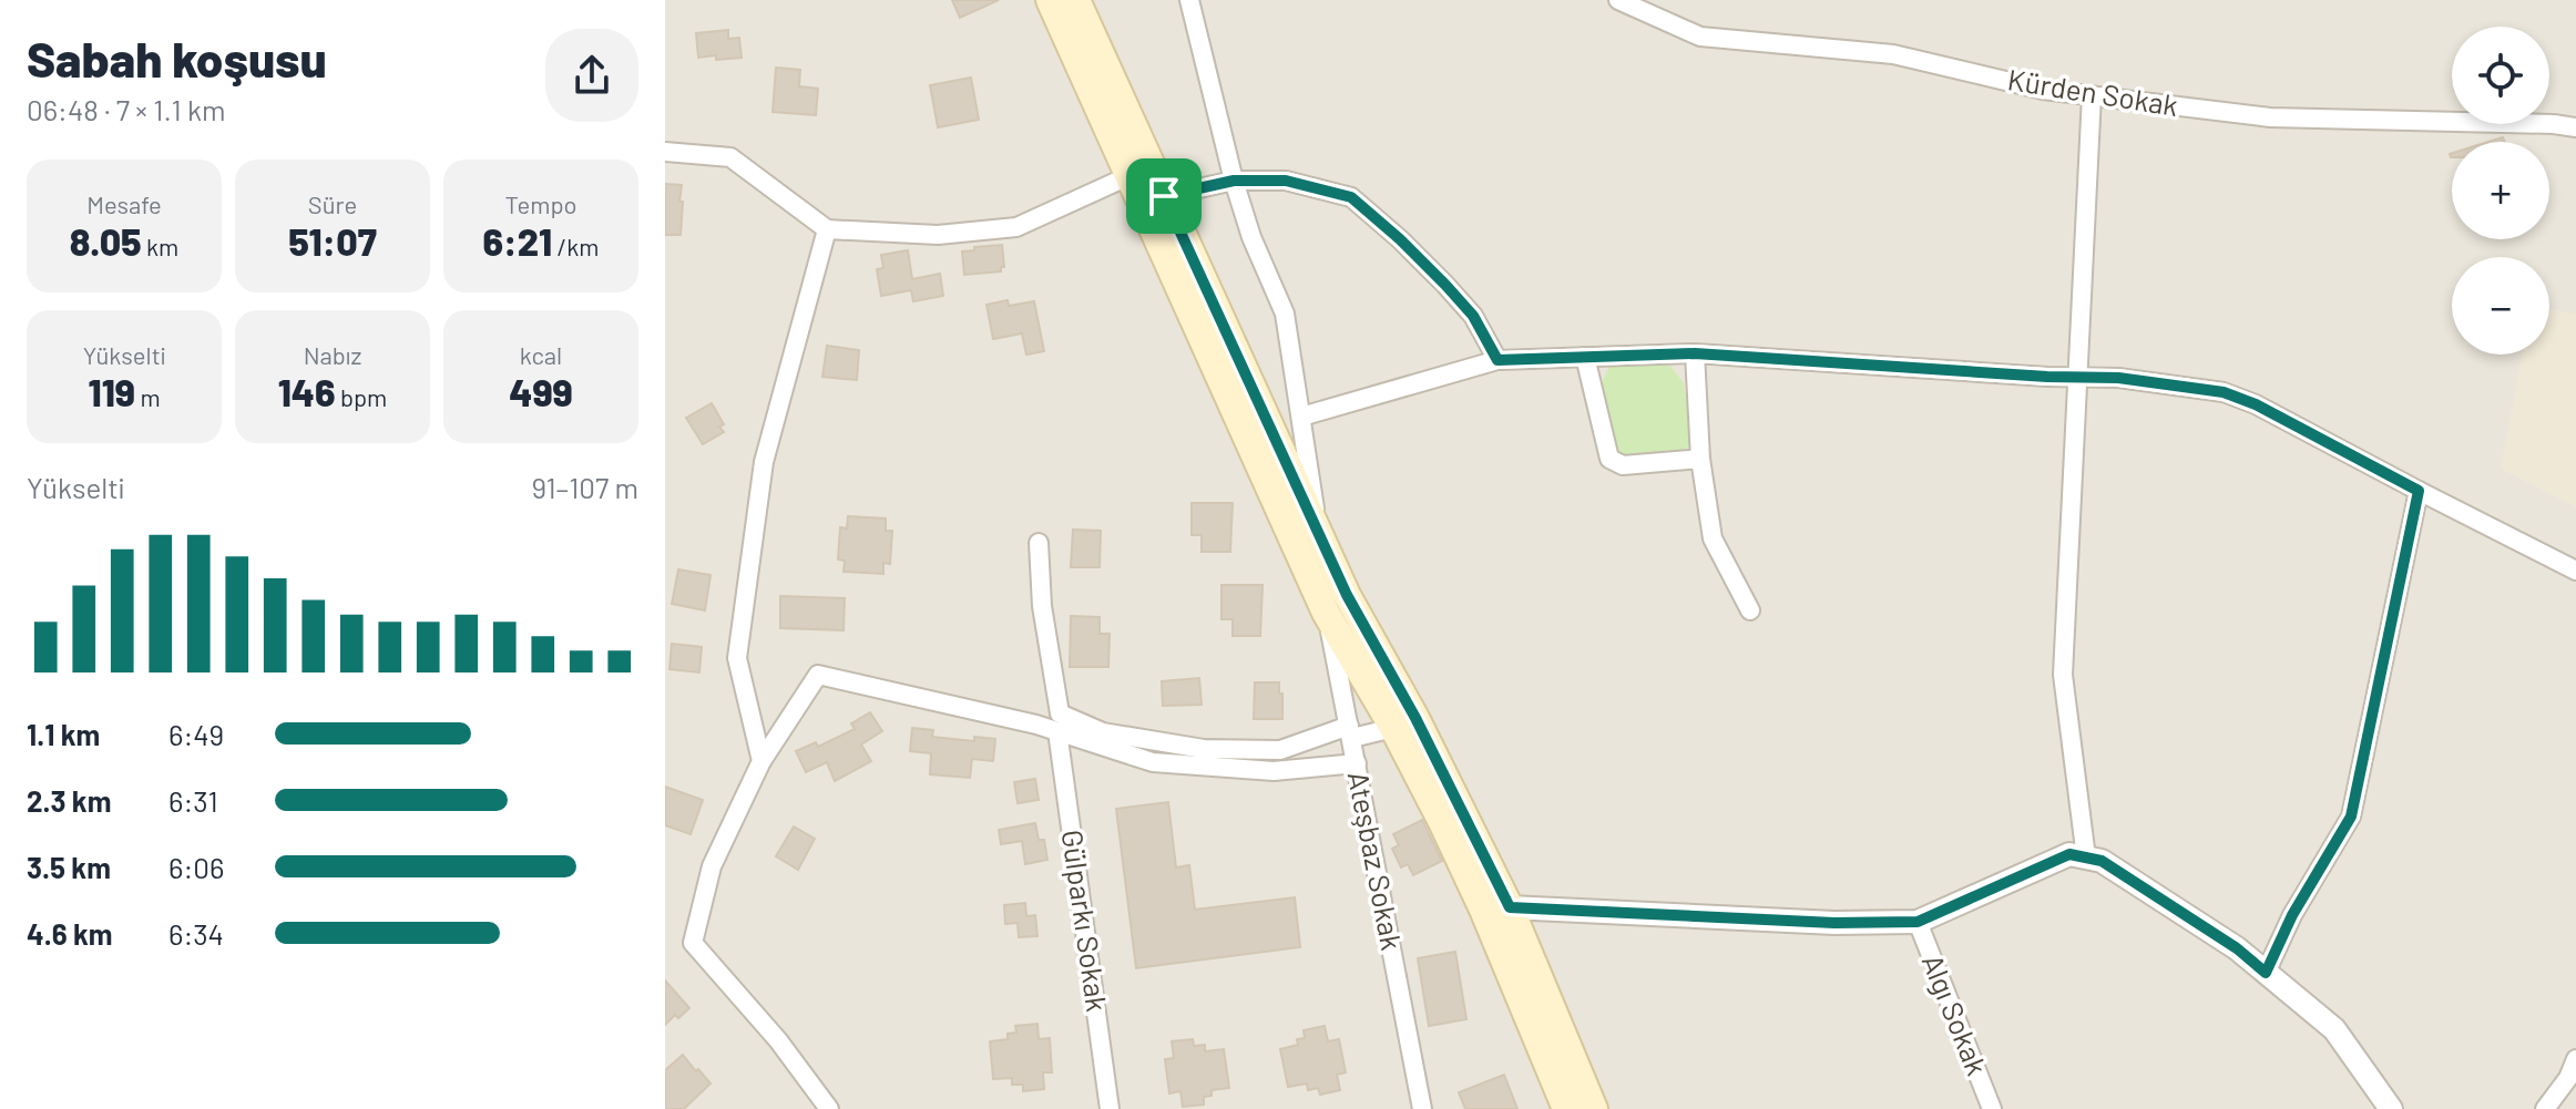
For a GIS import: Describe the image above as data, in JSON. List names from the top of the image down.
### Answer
{
  "streets": {
    "street": [
      "Kürden Sokak",
      "Ateşbaz Sokak",
      "Gülparkı Sokak",
      "Algı Sokak"
    ]
  },
  "page": {
    "heading": ["Sabah koşusu", "06:48 · 7 × 1.1 km"],
    "map_buttons": ["+", "−"],
    "stats": [
      ["Mesafe", "8.05 km"],
      ["Süre", "51:07"],
      ["Tempo", "6:21 /km"],
      ["Yükselti", "119 m"],
      ["Nabız", "146 bpm"],
      ["kcal", "499"]
    ],
    "chart": ["Yükselti", "91–107 m"],
    "list": [
      {
        "name": "1.1 km",
        "note": "6:49"
      },
      {
        "name": "2.3 km",
        "note": "6:31"
      },
      {
        "name": "3.5 km",
        "note": "6:06"
      },
      {
        "name": "4.6 km",
        "note": "6:34"
      }
    ]
  }
}
